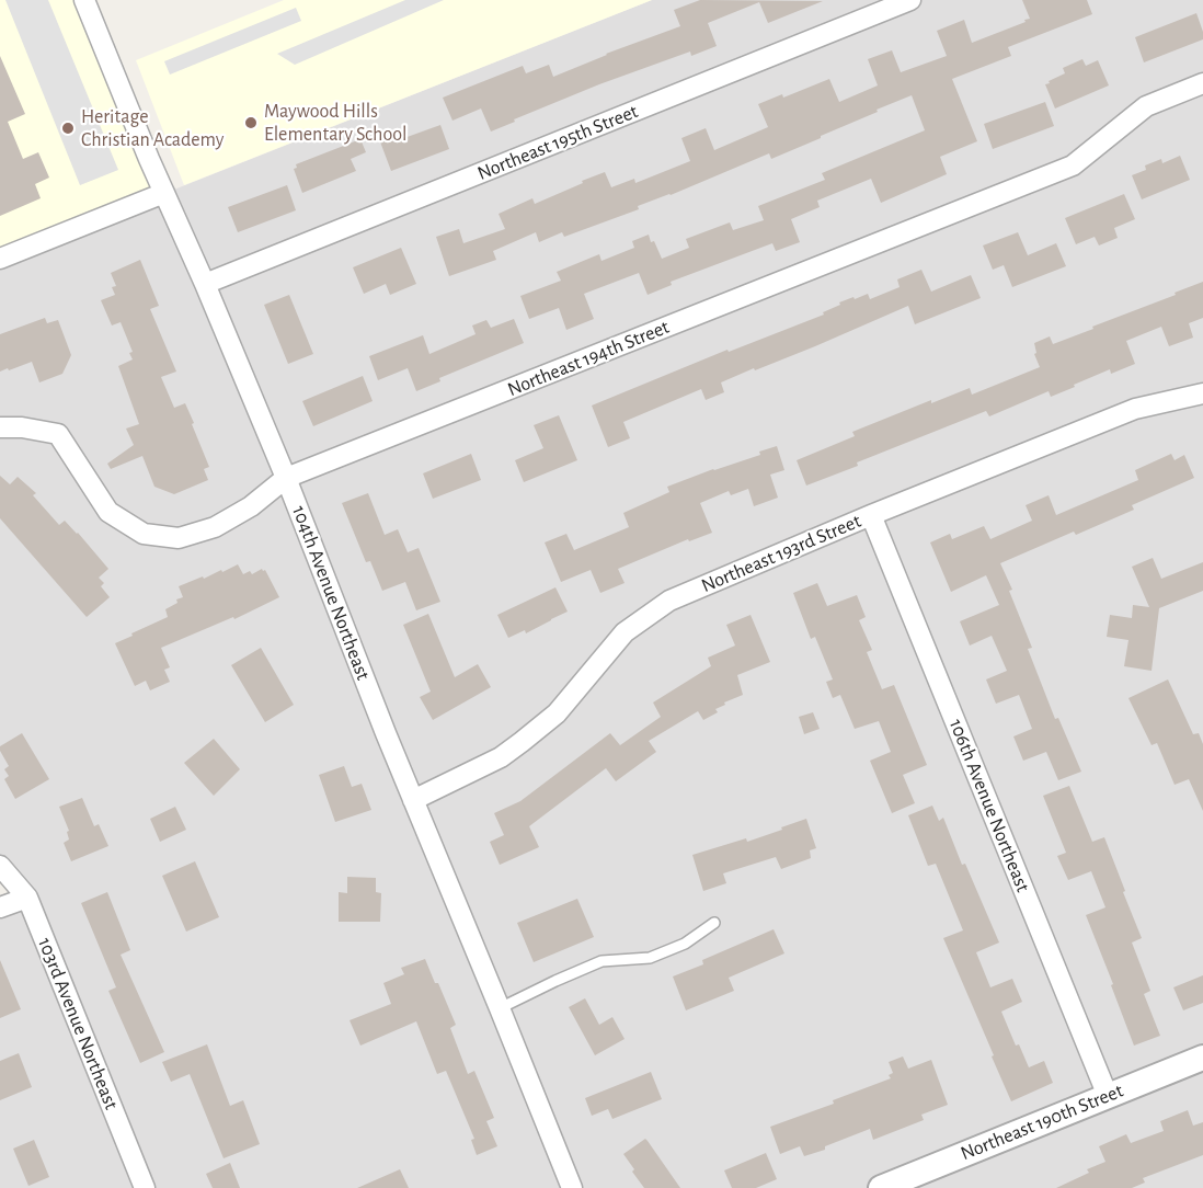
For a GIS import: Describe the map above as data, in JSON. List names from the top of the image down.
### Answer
{
  "streets": {
    "street": [
      "Northeast 195th Street",
      "Northeast 194th Street",
      "Northeast 193rd Street",
      "104th Avenue Northeast",
      "106th Avenue Northeast",
      "103rd Avenue Northeast",
      "Northeast 190th Street"
    ]
  },
  "crossings": [
    ["Northeast 195th Street", "104th Avenue Northeast"],
    ["Northeast 194th Street", "104th Avenue Northeast"],
    ["Northeast 193rd Street", "104th Avenue Northeast"],
    ["Northeast 193rd Street", "106th Avenue Northeast"],
    ["106th Avenue Northeast", "Northeast 190th Street"]
  ],
  "places": ["Maywood Hills Elementary School", "Heritage Christian Academy"]
}
